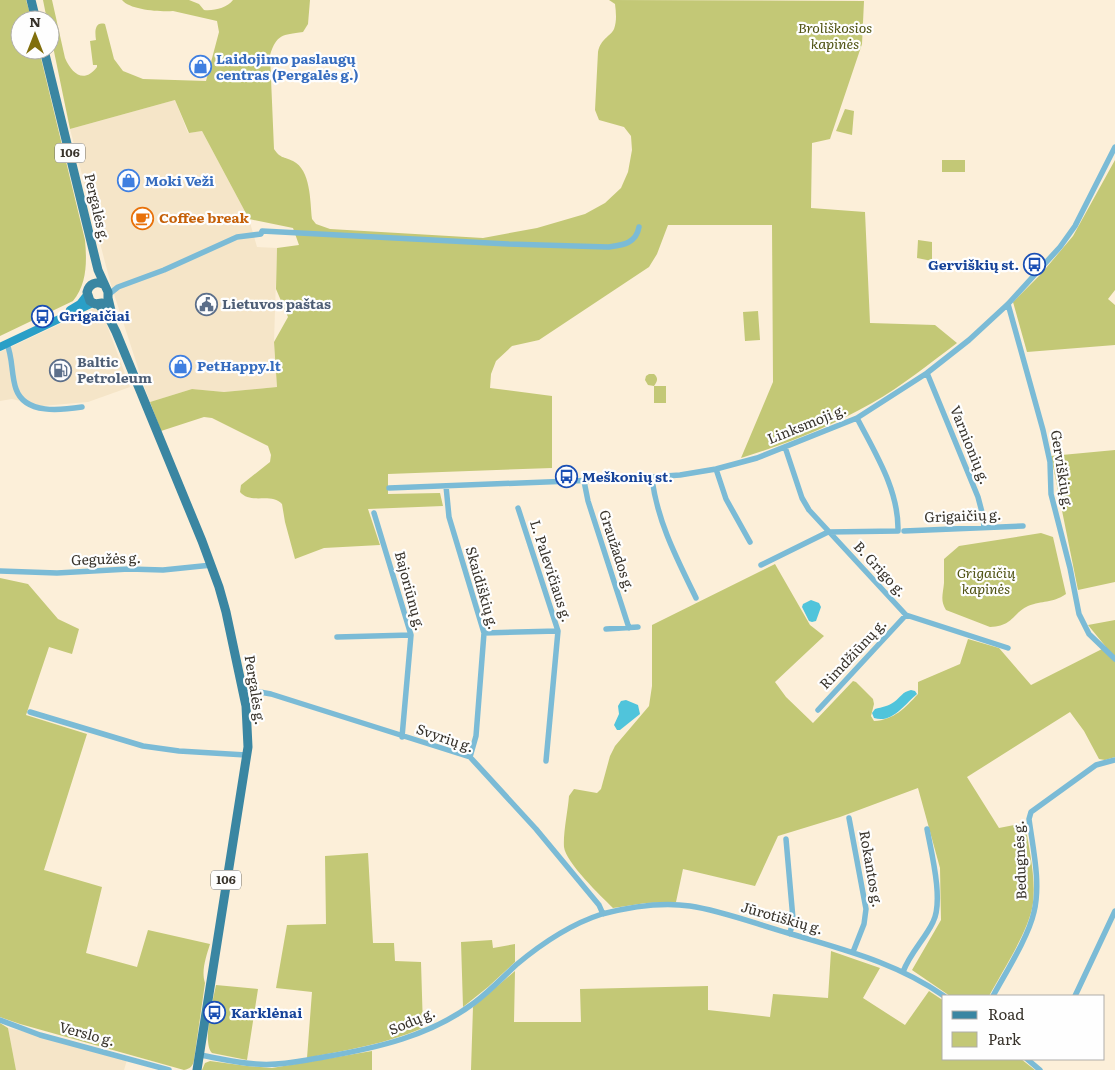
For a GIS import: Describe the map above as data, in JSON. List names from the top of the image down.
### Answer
{
  "streets": {
    "main road": ["106", "Pergalės g."],
    "street": [
      "Linksmoji g.",
      "Varnionių g.",
      "Gerviškių g.",
      "Grigaičių g.",
      "Graužados g.",
      "Gegužės g.",
      "B. Grigo g.",
      "L. Palevičiaus g.",
      "Skaidiškių g.",
      "Bajoriūnų g.",
      "Rimdžiūnų g.",
      "Svyrių g.",
      "Bedugnės g.",
      "Rokantos g.",
      "Jūrotiškių g.",
      "Sodų g.",
      "Verslo g."
    ]
  },
  "crossings": [
    ["Pergalės g.", "Gegužės g."],
    ["Pergalės g.", "Svyrių g."],
    ["Pergalės g.", "Sodų g."],
    ["Linksmoji g.", "Varnionių g."],
    ["Linksmoji g.", "Gerviškių g."],
    ["Linksmoji g.", "Graužados g."],
    ["Linksmoji g.", "B. Grigo g."],
    ["Linksmoji g.", "Skaidiškių g."],
    ["Varnionių g.", "Grigaičių g."],
    ["Grigaičių g.", "B. Grigo g."],
    ["B. Grigo g.", "Rimdžiūnų g."],
    ["Skaidiškių g.", "Svyrių g."],
    ["Bajoriūnų g.", "Svyrių g."],
    ["Svyrių g.", "Jūrotiškių g."],
    ["Svyrių g.", "Sodų g."],
    ["Rokantos g.", "Jūrotiškių g."],
    ["Jūrotiškių g.", "Sodų g."]
  ],
  "parks": ["Broliškosios kapinės", "Grigaičių kapinės"],
  "places": {
    "shop": ["Laidojimo paslaugų centras (Pergalės g.)", "Moki Veži", "PetHappy.lt"],
    "cafe": ["Coffee break"],
    "bus stop": [
      "Gerviškių st.",
      "Grigaičiai",
      "Meškonių st.",
      "Karklėnai"
    ],
    "public building": ["Lietuvos paštas"],
    "fuel station": ["Baltic Petroleum"]
  },
  "legend": ["Road", "Park"],
  "north": "top"
}
